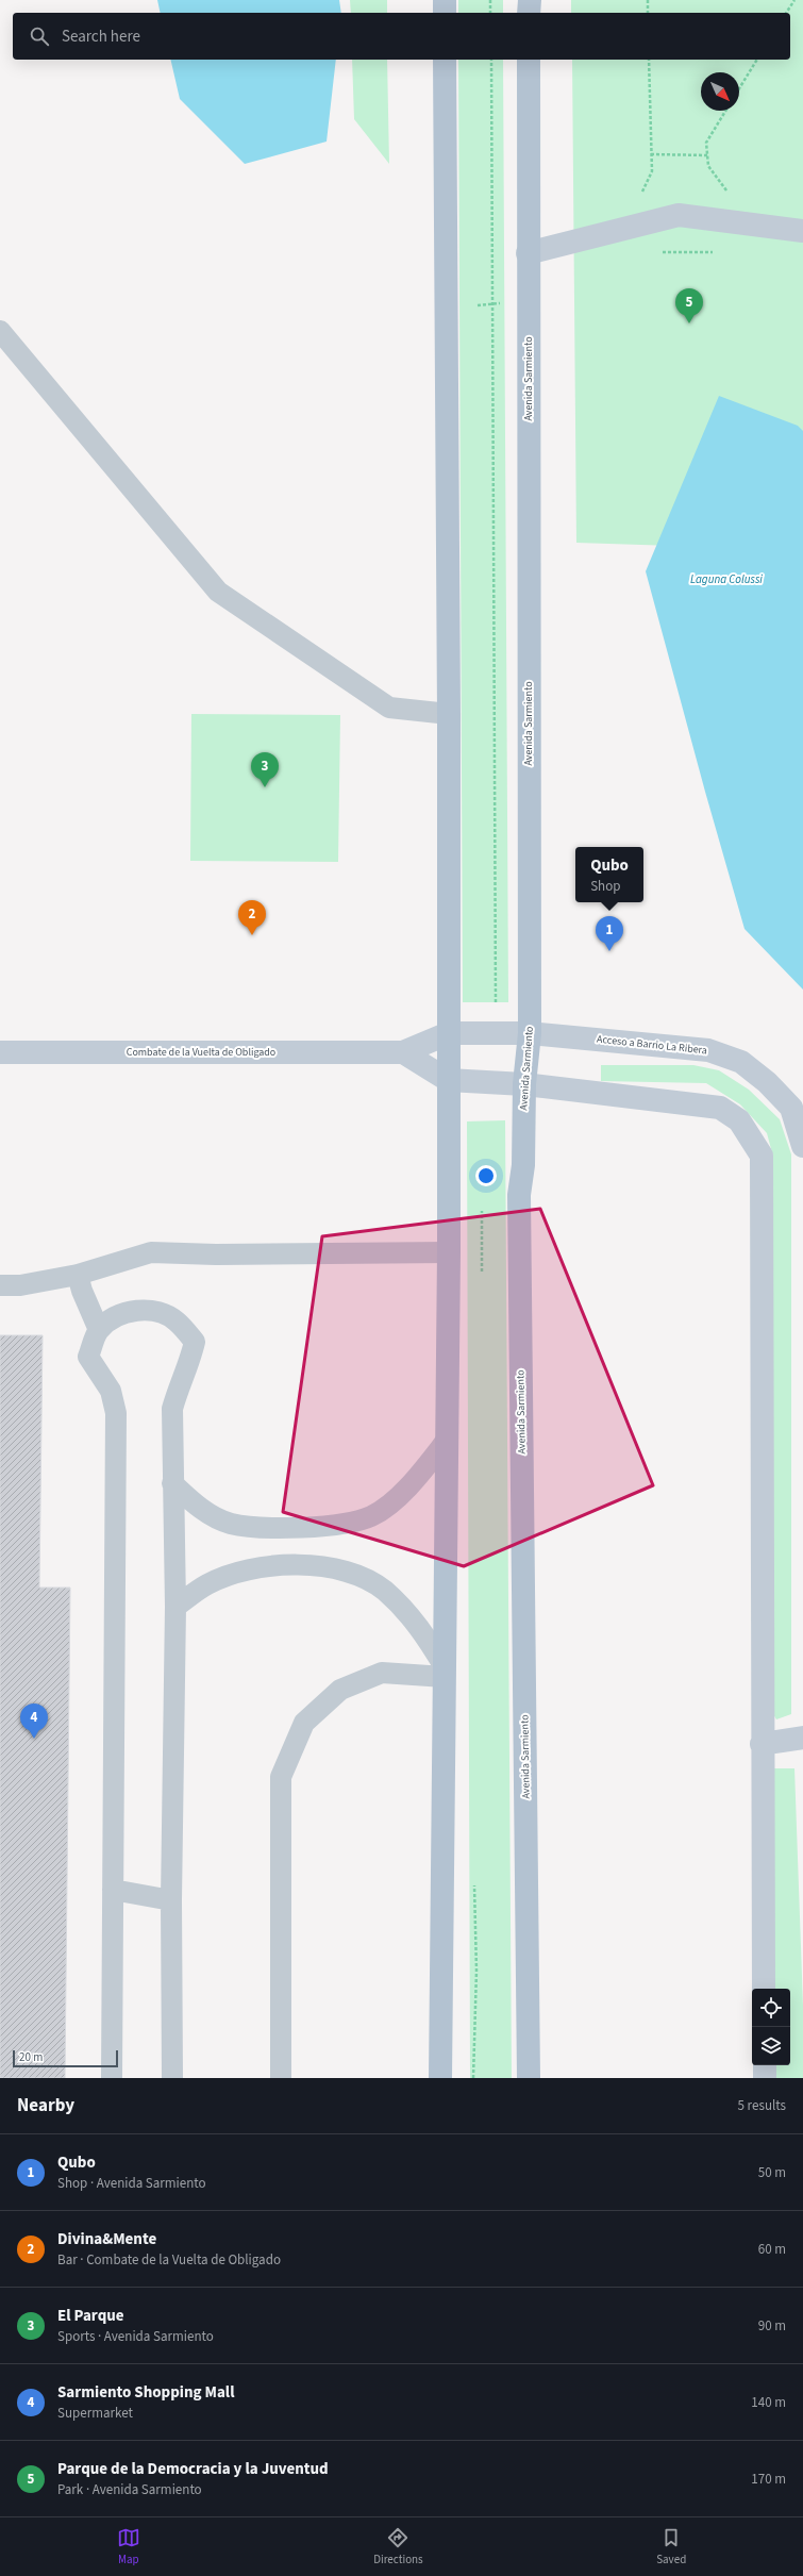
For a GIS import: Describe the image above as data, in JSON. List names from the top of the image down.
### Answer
{
  "streets": {
    "main road": ["Avenida Sarmiento"],
    "street": ["Acceso a Barrio La Ribera", "Combate de la Vuelta de Obligado"]
  },
  "crossings": [
    ["Avenida Sarmiento", "Acceso a Barrio La Ribera"],
    ["Avenida Sarmiento", "Combate de la Vuelta de Obligado"],
    ["Acceso a Barrio La Ribera", "Combate de la Vuelta de Obligado"]
  ],
  "water": ["Laguna Colussi"],
  "scale_bar": "20 m",
  "north": "bottom right",
  "page": {
    "search": "Search here",
    "pins": [
      "5",
      "3",
      "2",
      "1",
      "4"
    ],
    "popup": ["Qubo", "Shop"],
    "scale": "20 m",
    "heading": ["Nearby", "5 results"],
    "list": [
      {
        "mark": "1",
        "name": "Qubo",
        "note": "Shop · Avenida Sarmiento",
        "value": "50 m"
      },
      {
        "mark": "2",
        "name": "Divina&Mente",
        "note": "Bar · Combate de la Vuelta de Obligado",
        "value": "60 m"
      },
      {
        "mark": "3",
        "name": "El Parque",
        "note": "Sports · Avenida Sarmiento",
        "value": "90 m"
      },
      {
        "mark": "4",
        "name": "Sarmiento Shopping Mall",
        "note": "Supermarket",
        "value": "140 m"
      },
      {
        "mark": "5",
        "name": "Parque de la Democracia y la Juventud",
        "note": "Park · Avenida Sarmiento",
        "value": "170 m"
      }
    ],
    "nav": ["Map", "Directions", "Saved"]
  }
}
